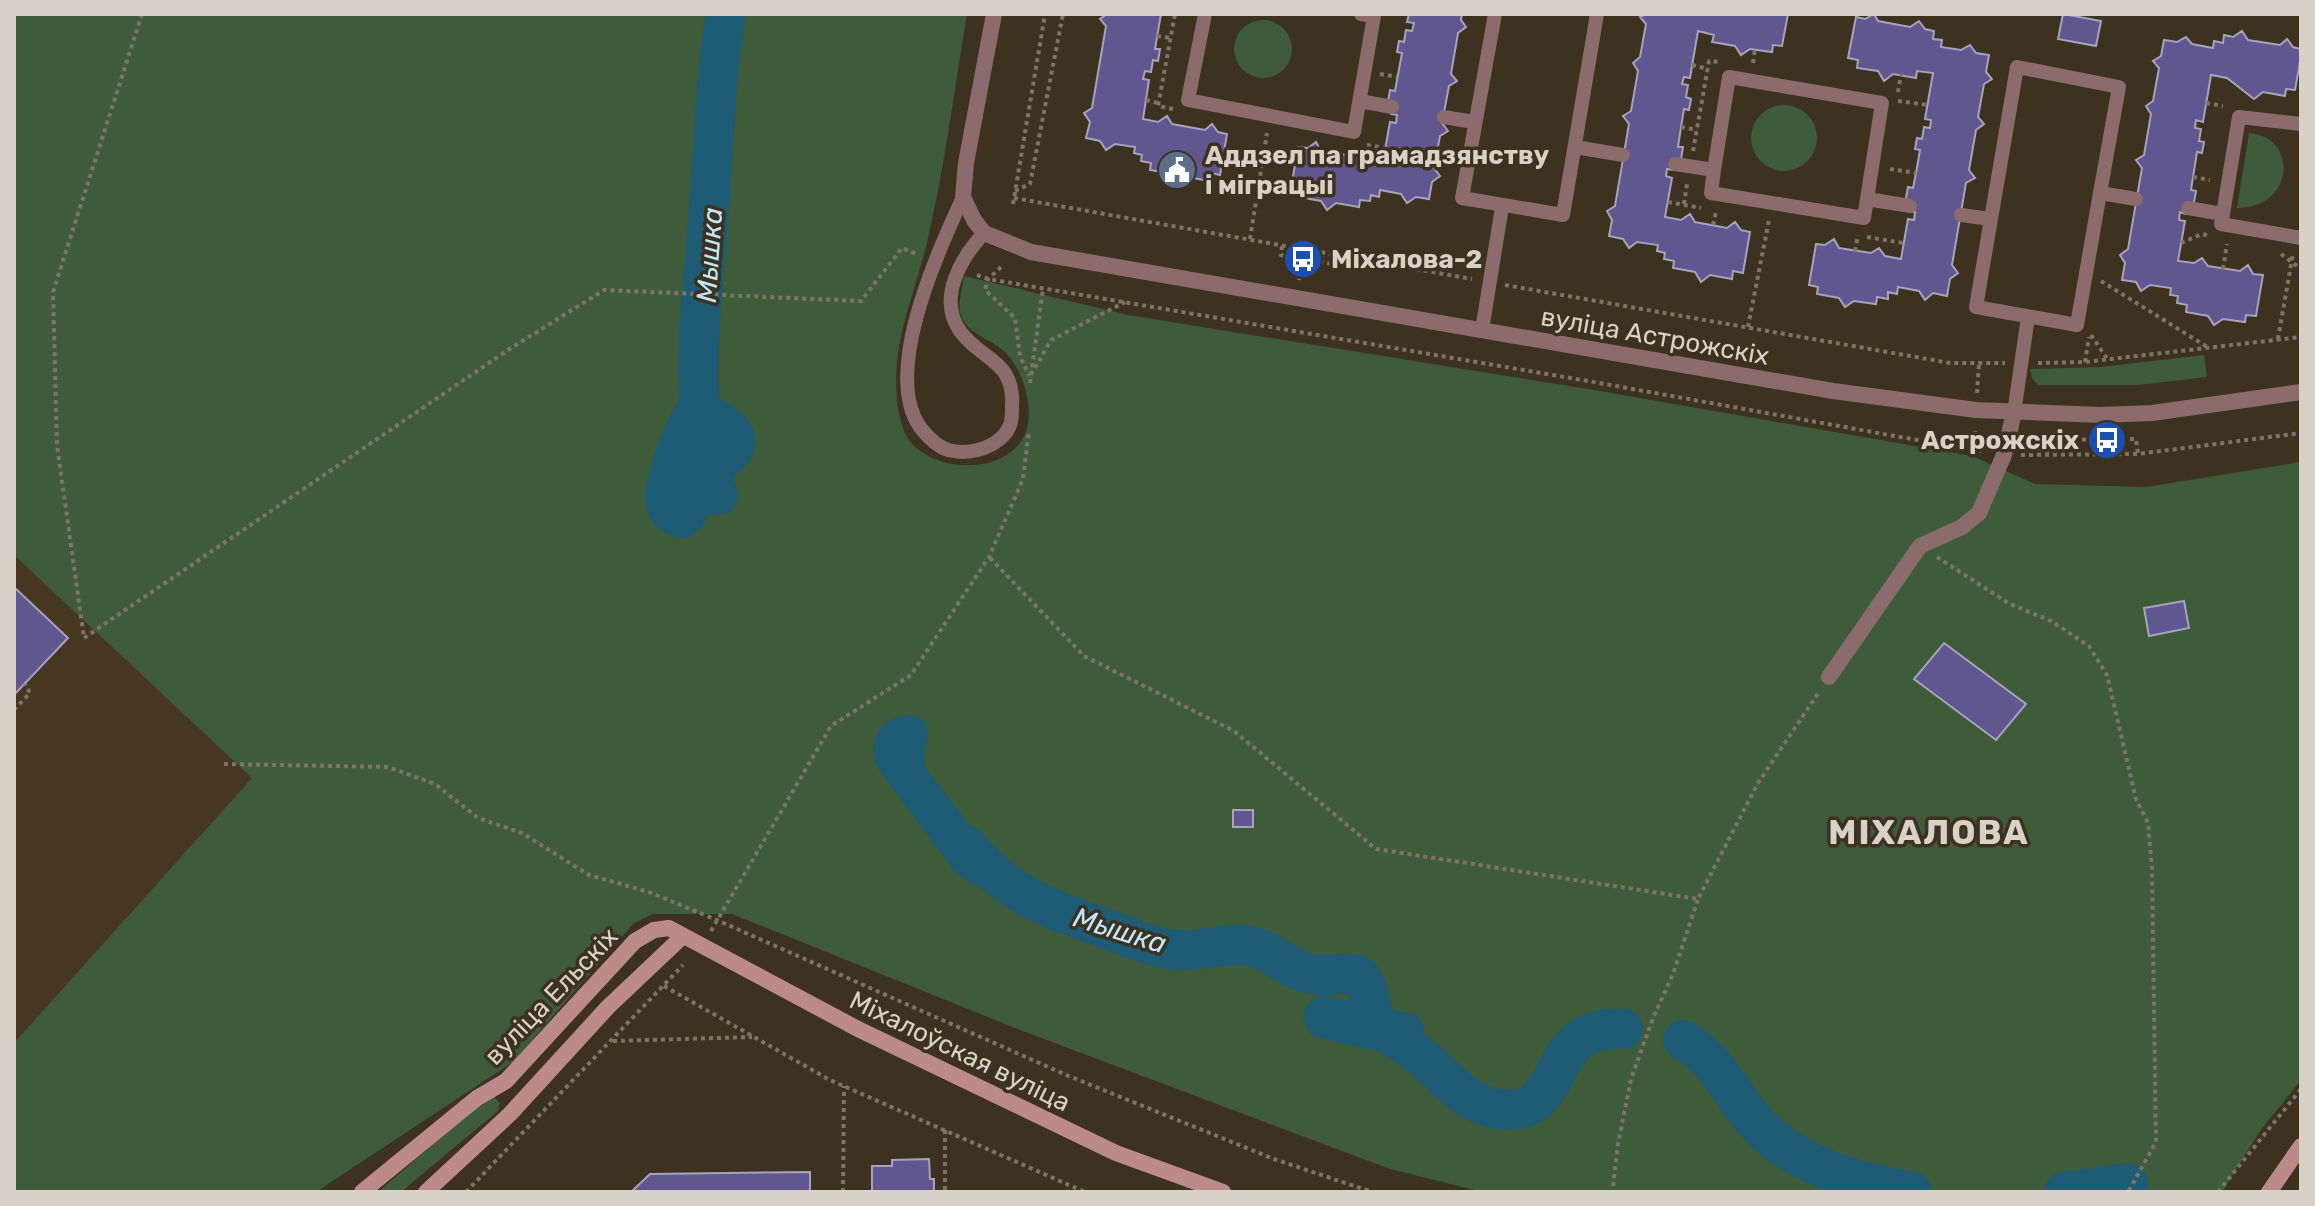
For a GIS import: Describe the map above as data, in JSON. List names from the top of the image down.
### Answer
{
  "streets": {
    "street": ["вуліца Астрожскіх", "вуліца Ельскіх", "Міхалоўская вуліца"]
  },
  "crossings": [
    ["вуліца Ельскіх", "Міхалоўская вуліца"]
  ],
  "districts": ["МІХАЛОВА"],
  "water": ["Мышка"],
  "places": {
    "public building": ["Аддзел па грамадзянству і міграцыі"],
    "bus stop": ["Міхалова-2", "Астрожскіх"]
  }
}
